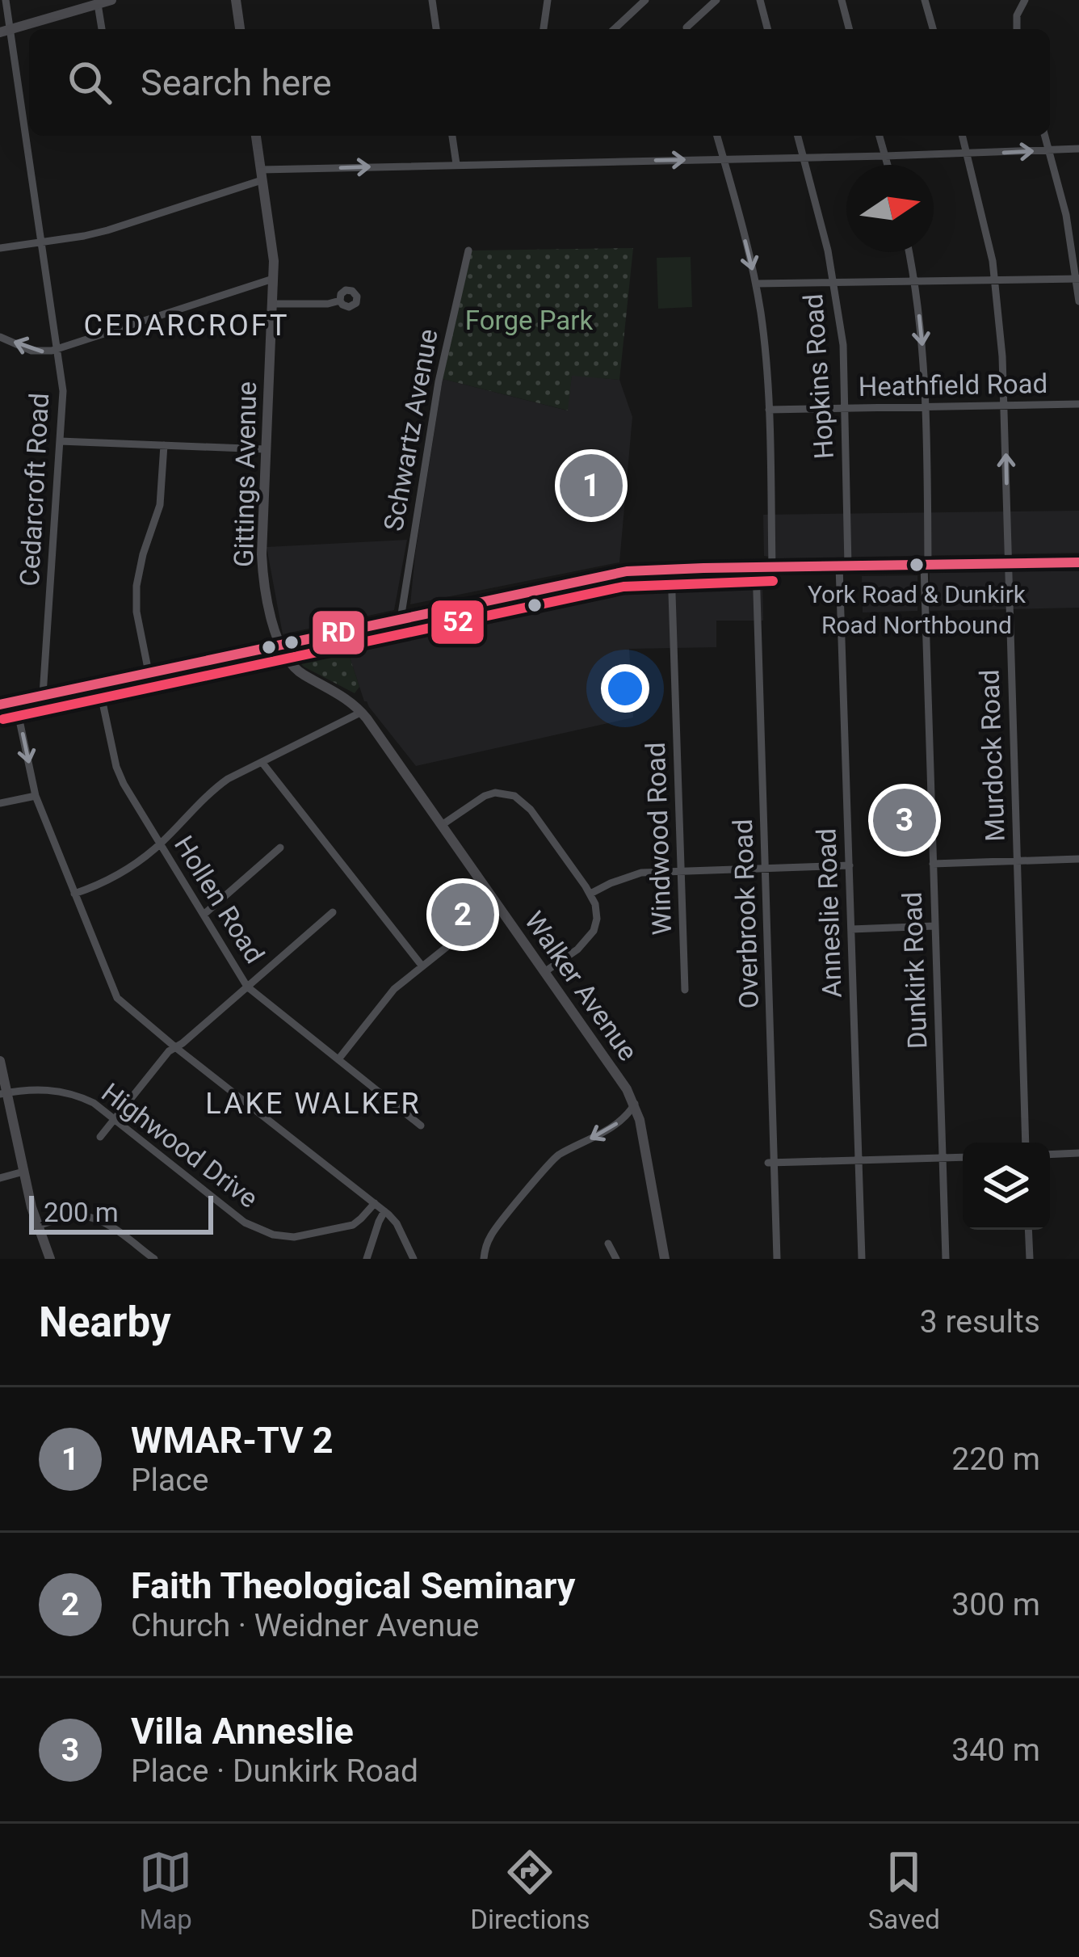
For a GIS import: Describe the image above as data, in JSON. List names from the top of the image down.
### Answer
{
  "streets": {
    "street": [
      "Hopkins Road",
      "Heathfield Road",
      "Schwartz Avenue",
      "Gittings Avenue",
      "Cedarcroft Road",
      "Murdock Road",
      "Windwood Road",
      "Hollen Road",
      "Anneslie Road",
      "Overbrook Road",
      "Dunkirk Road",
      "Walker Avenue",
      "Highwood Drive"
    ]
  },
  "crossings": [
    ["Hopkins Road", "Heathfield Road"],
    ["Hopkins Road", "Anneslie Road"],
    ["Heathfield Road", "Murdock Road"],
    ["Heathfield Road", "Dunkirk Road"],
    ["Gittings Avenue", "Walker Avenue"]
  ],
  "districts": ["CEDARCROFT", "LAKE WALKER"],
  "parks": ["Forge Park"],
  "places": ["York Road & Dunkirk Road Northbound"],
  "lines": ["transit line RD", "transit line 52"],
  "scale_bar": "200 m",
  "north": "right",
  "page": {
    "search": "Search here",
    "pins": ["1", "3", "2"],
    "scale": "200 m",
    "heading": ["Nearby", "3 results"],
    "list": [
      {
        "mark": "1",
        "name": "WMAR-TV 2",
        "note": "Place",
        "value": "220 m"
      },
      {
        "mark": "2",
        "name": "Faith Theological Seminary",
        "note": "Church · Weidner Avenue",
        "value": "300 m"
      },
      {
        "mark": "3",
        "name": "Villa Anneslie",
        "note": "Place · Dunkirk Road",
        "value": "340 m"
      }
    ],
    "nav": ["Map", "Directions", "Saved"]
  }
}
